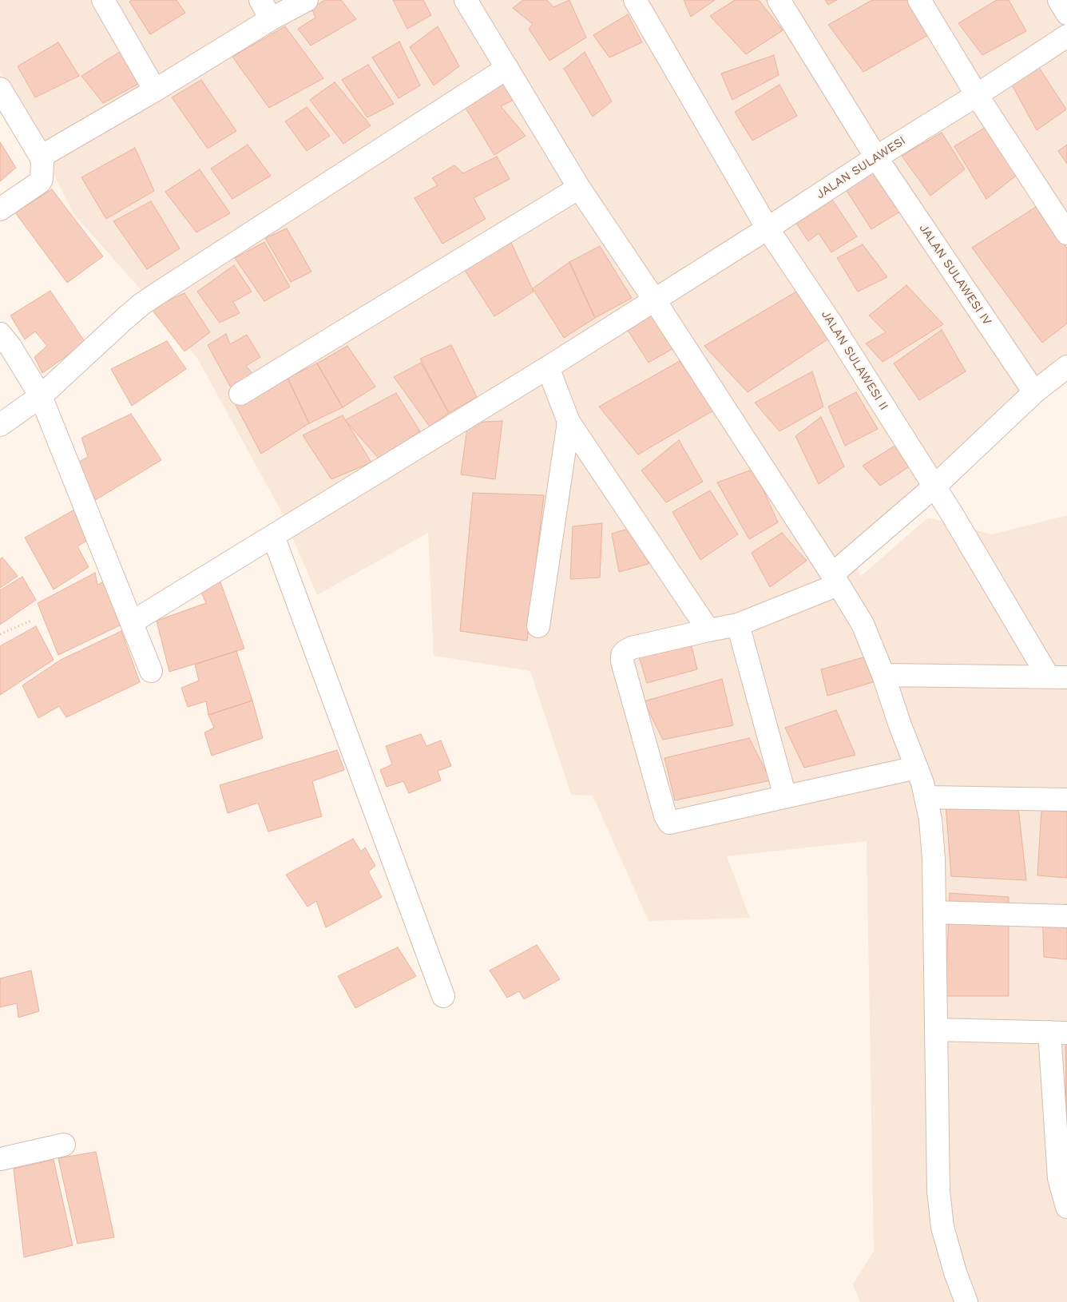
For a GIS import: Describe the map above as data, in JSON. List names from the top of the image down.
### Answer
{
  "streets": {
    "street": ["JALAN SULAWESI", "JALAN SULAWESI IV", "JALAN SULAWESI II"]
  },
  "crossings": [
    ["JALAN SULAWESI", "JALAN SULAWESI IV"],
    ["JALAN SULAWESI", "JALAN SULAWESI II"]
  ]
}
